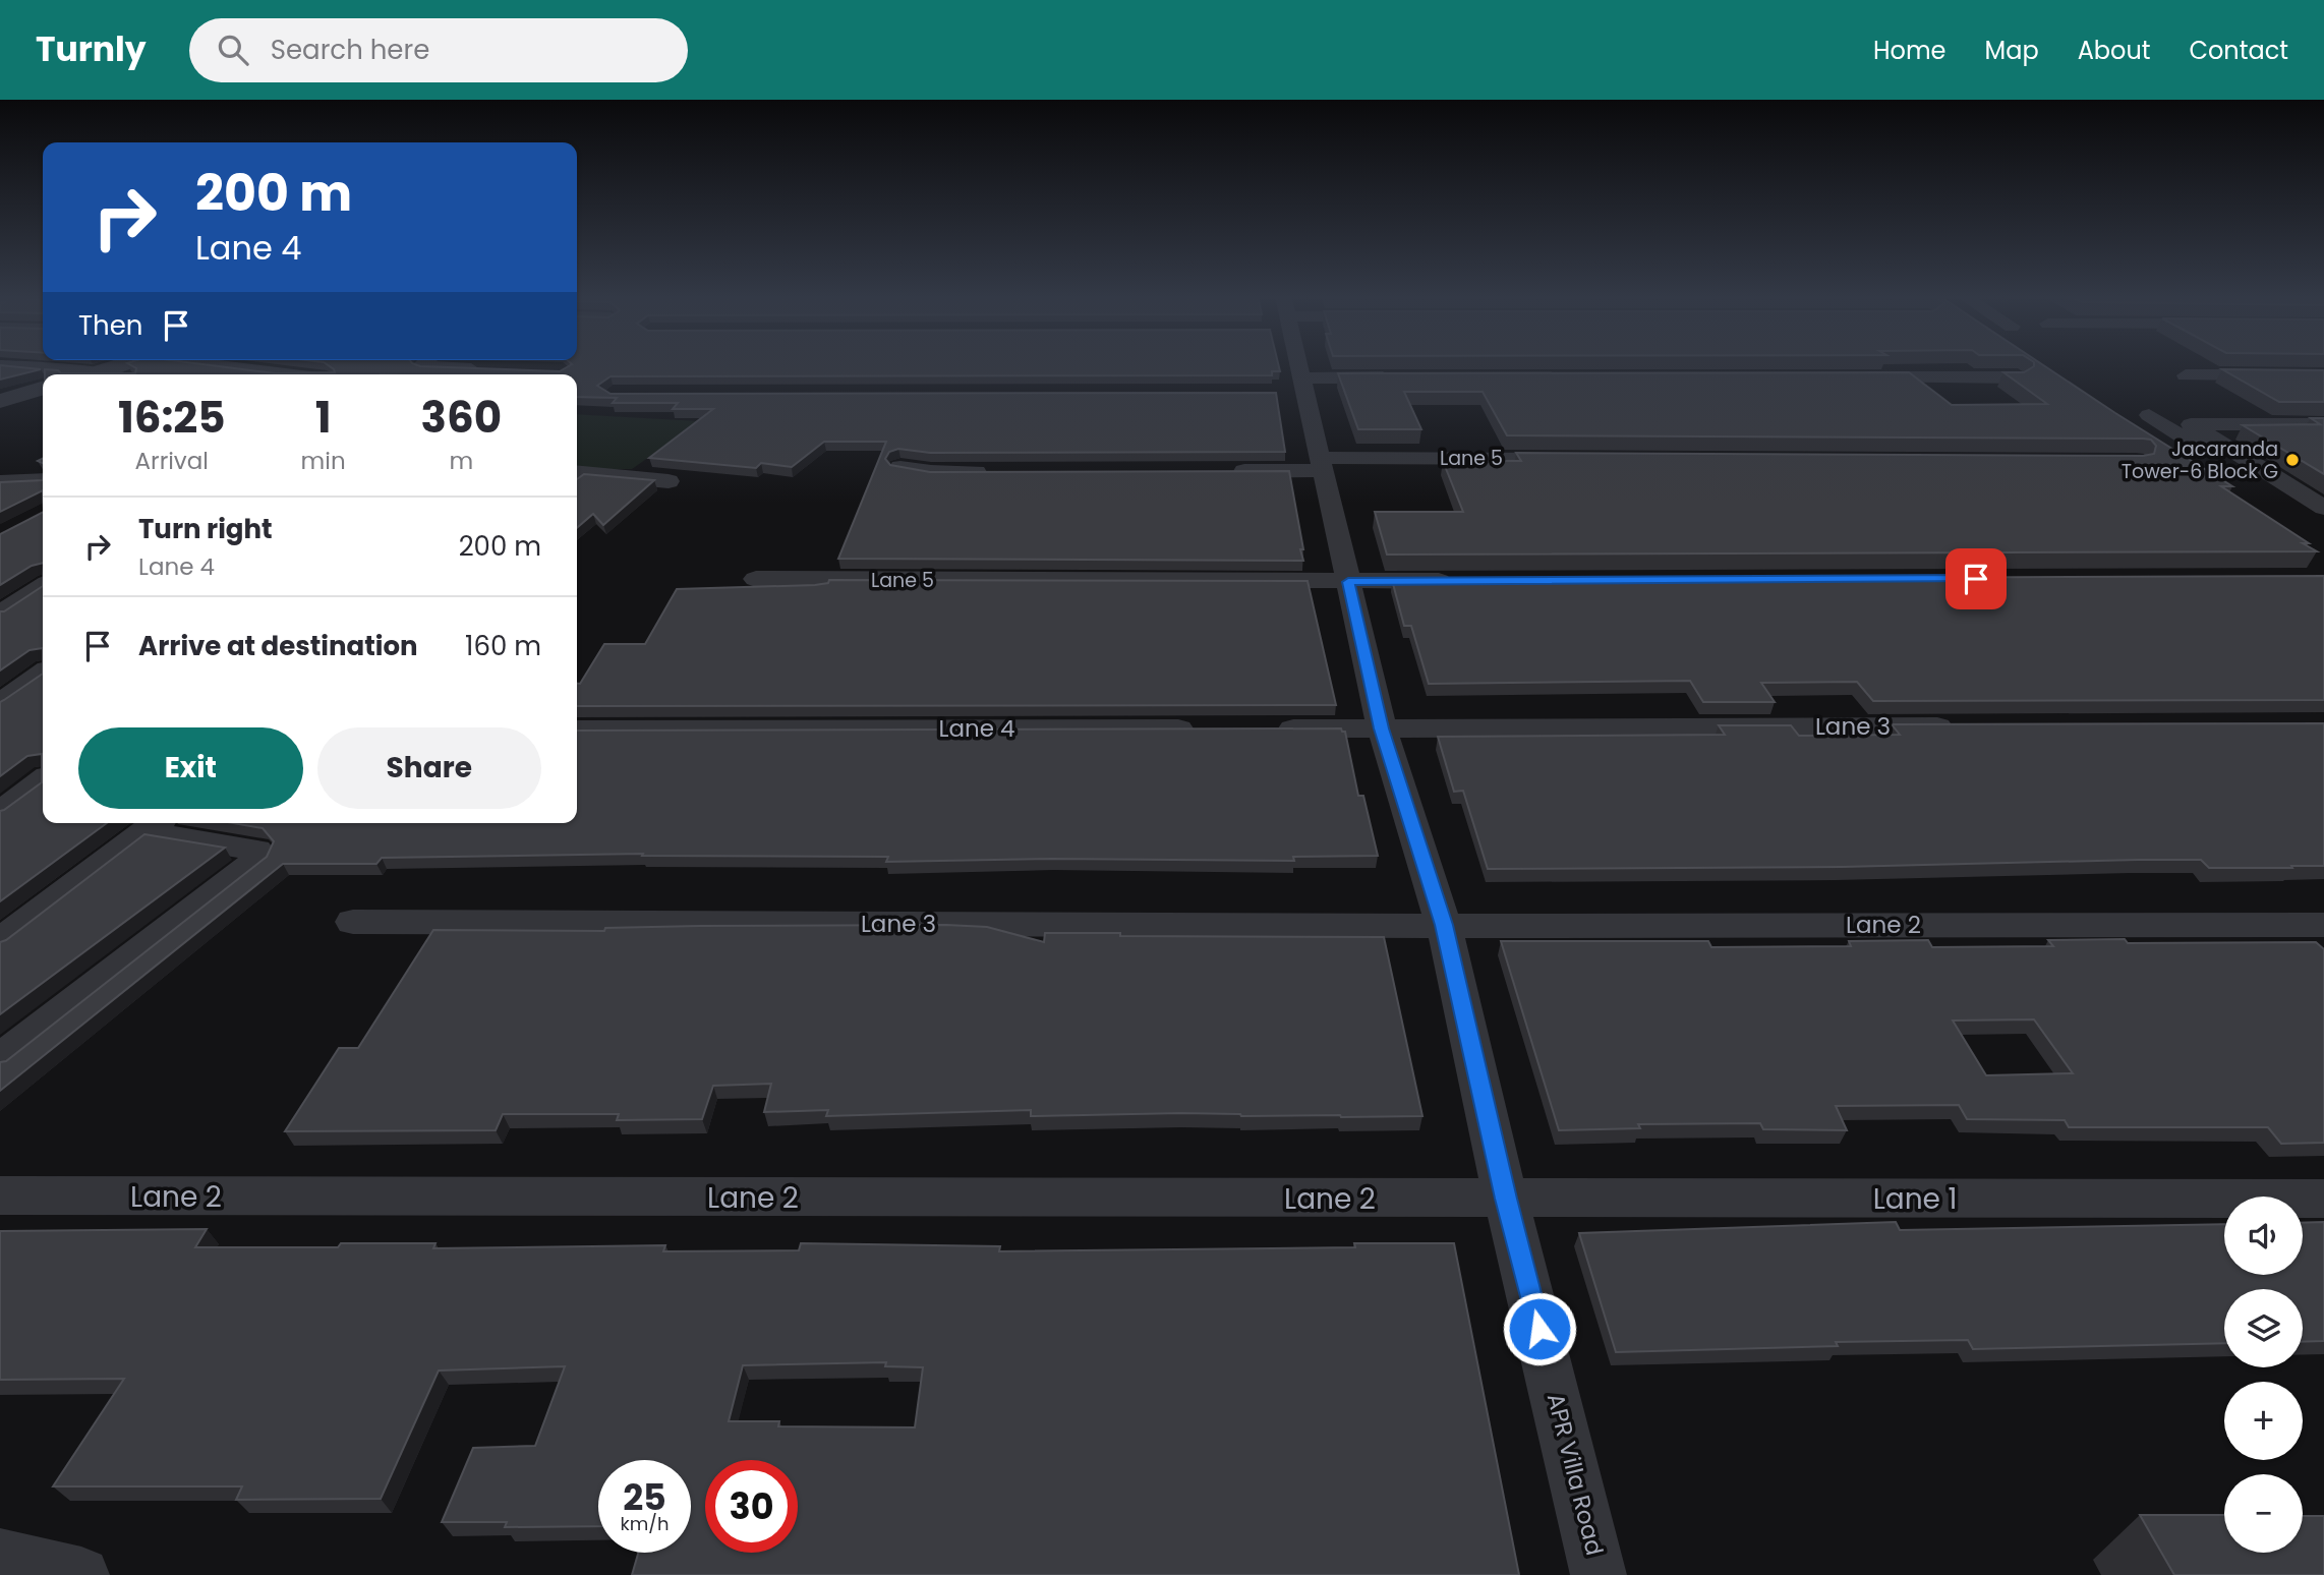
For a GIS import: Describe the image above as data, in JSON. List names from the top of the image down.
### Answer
{
  "streets": {
    "street": [
      "Lane 5",
      "Lane 3",
      "Lane 4",
      "Lane 2",
      "Lane 1",
      "APR Villa Road"
    ]
  },
  "crossings": [
    ["Lane 5", "APR Villa Road"],
    ["Lane 3", "Lane 2"],
    ["Lane 3", "APR Villa Road"],
    ["Lane 2", "Lane 1"],
    ["Lane 2", "APR Villa Road"],
    ["Lane 1", "APR Villa Road"]
  ],
  "places": ["Jacaranda Tower-6 Block G"],
  "page": {
    "header": "Turnly",
    "search": "Search here",
    "nav": [
      "Home",
      "Map",
      "About",
      "Contact"
    ],
    "turn": ["200 m", "Lane 4"],
    "then": "Then",
    "eta": [
      "16:25",
      "Arrival",
      "1",
      "min",
      "360",
      "m"
    ],
    "list": [
      {
        "name": "Turn right",
        "note": "Lane 4",
        "value": "200 m"
      },
      {
        "name": "Arrive at destination",
        "value": "160 m"
      }
    ],
    "buttons": ["Exit", "Share"],
    "map_buttons": ["+", "−"],
    "speed": "25 km/h",
    "limit": "30"
  }
}
